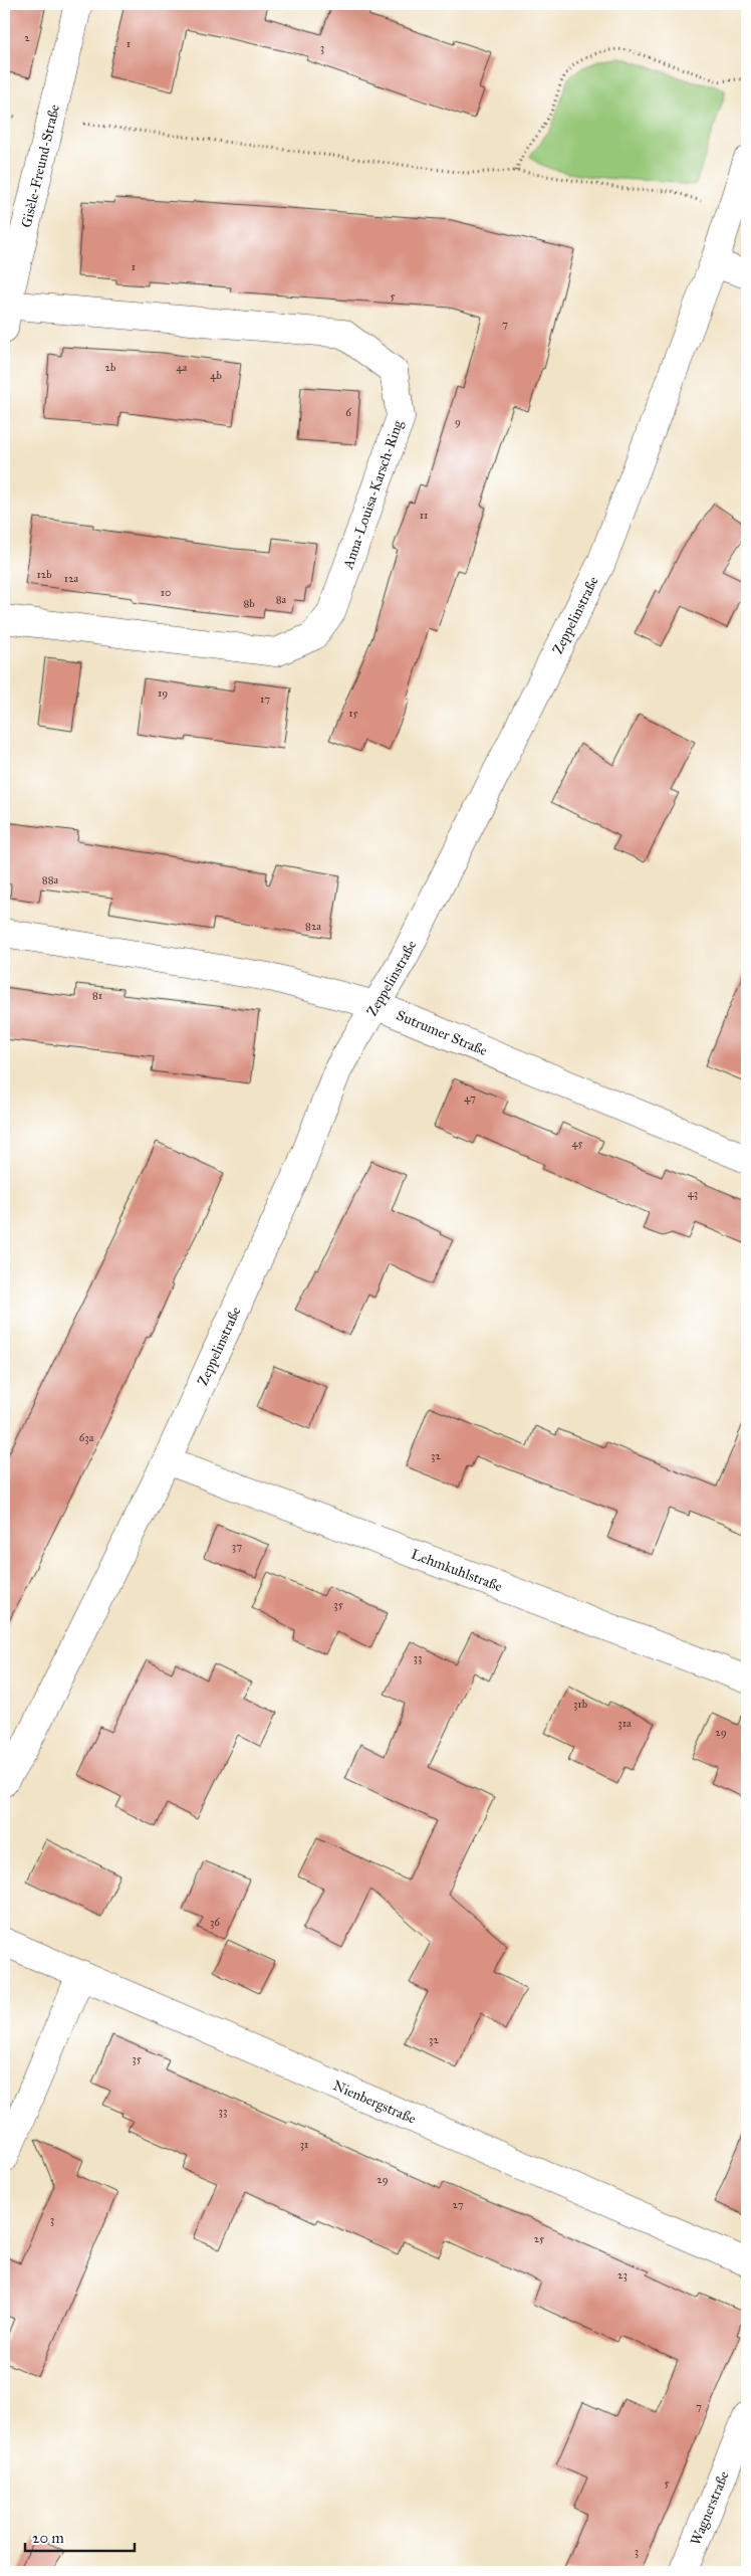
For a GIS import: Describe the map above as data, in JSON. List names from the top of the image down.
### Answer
{
  "streets": {
    "street": [
      "Gisèle-Freund-Straße",
      "Anna-Louisa-Karsch-Ring",
      "Zeppelinstraße",
      "Sutrumer Straße",
      "Lehmkuhlstraße",
      "Nienbergstraße",
      "Wagnerstraße"
    ]
  },
  "crossings": [
    ["Gisèle-Freund-Straße", "Anna-Louisa-Karsch-Ring"],
    ["Zeppelinstraße", "Sutrumer Straße"],
    ["Zeppelinstraße", "Lehmkuhlstraße"]
  ],
  "house_numbers": [
    "2",
    "1",
    "3",
    "1",
    "5",
    "7",
    "2b",
    "4a",
    "4b",
    "6",
    "9",
    "11",
    "12b",
    "12a",
    "10",
    "8a",
    "8b",
    "19",
    "17",
    "15",
    "88a",
    "82a",
    "81",
    "47",
    "45",
    "43",
    "63a",
    "32",
    "37",
    "35",
    "33",
    "31b",
    "31a",
    "29",
    "36",
    "32",
    "35",
    "33",
    "31",
    "29",
    "27",
    "3",
    "25",
    "23",
    "7",
    "5",
    "3"
  ],
  "scale_bar": "20 m"
}
